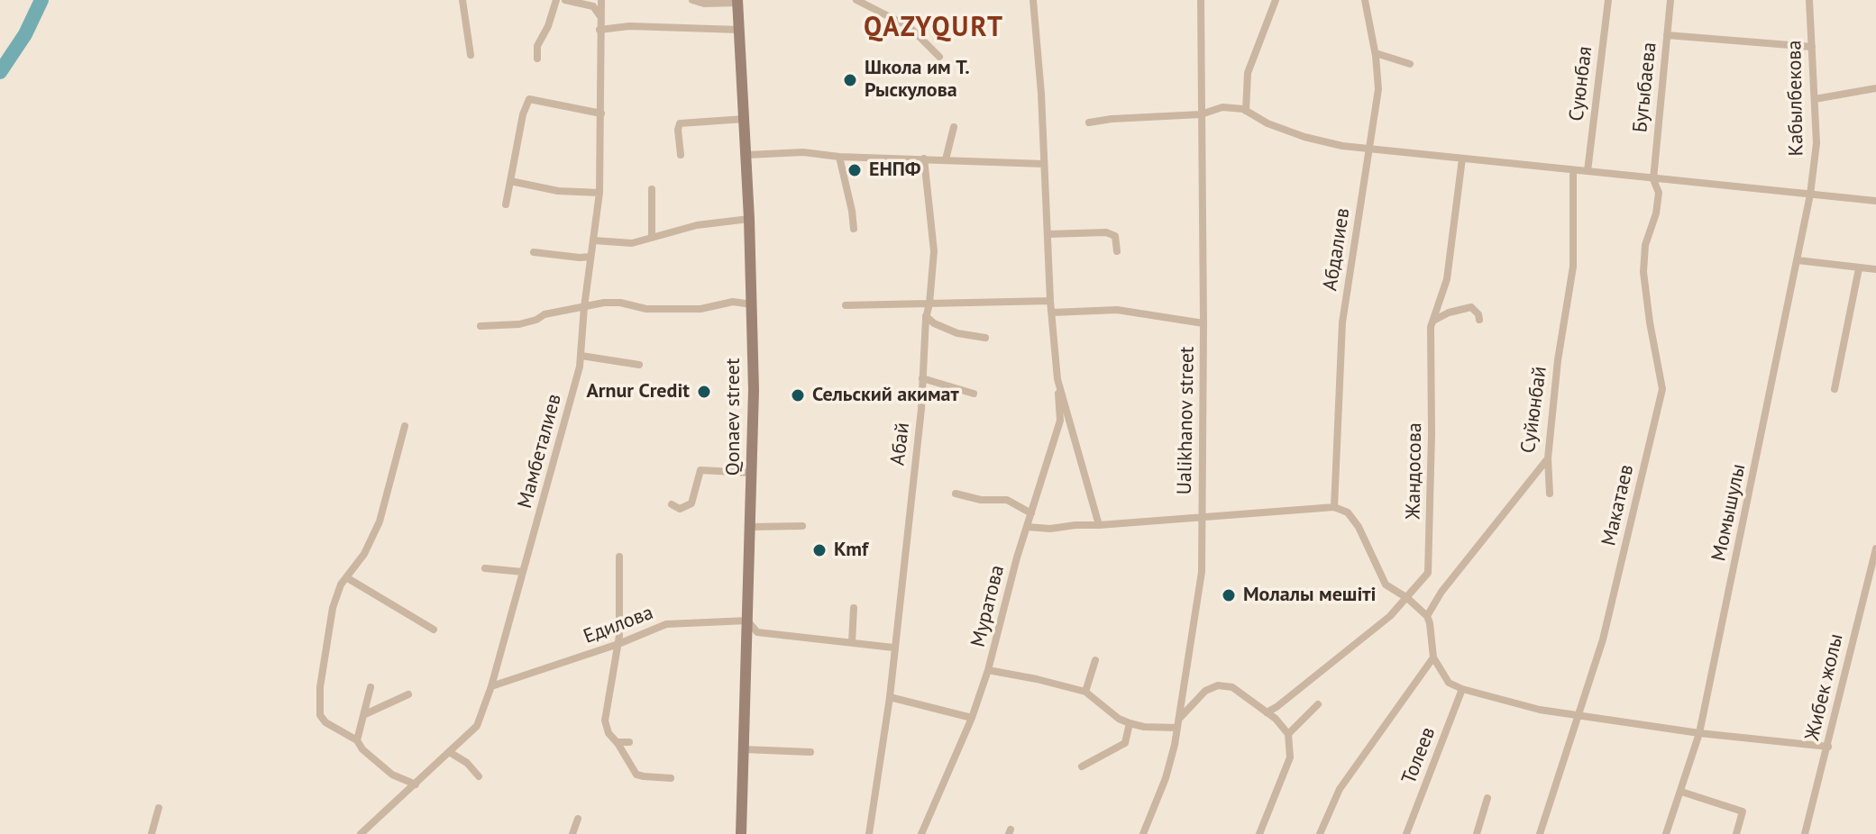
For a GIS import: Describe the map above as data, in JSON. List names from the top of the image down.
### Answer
{
  "streets": {
    "main road": ["Qonaev street"],
    "street": [
      "Суюнбая",
      "Бугыбаева",
      "Кабылбекова",
      "Абдалиев",
      "Суйюнбай",
      "Ualikhanov street",
      "Абай",
      "Мамбеталиев",
      "Жандосова",
      "Макатаев",
      "Момышулы",
      "Муратова",
      "Едилова",
      "Жибек жолы",
      "Толеев"
    ]
  },
  "crossings": [
    ["Бугыбаева", "Макатаев"],
    ["Кабылбекова", "Момышулы"],
    ["Qonaev street", "Едилова"],
    ["Мамбеталиев", "Едилова"]
  ],
  "districts": ["QAZYQURT"],
  "places": [
    "Школа им Т. Рыскулова",
    "ЕНПФ",
    "Arnur Credit",
    "Сельский акимат",
    "Kmf",
    "Молалы мешіті"
  ]
}
